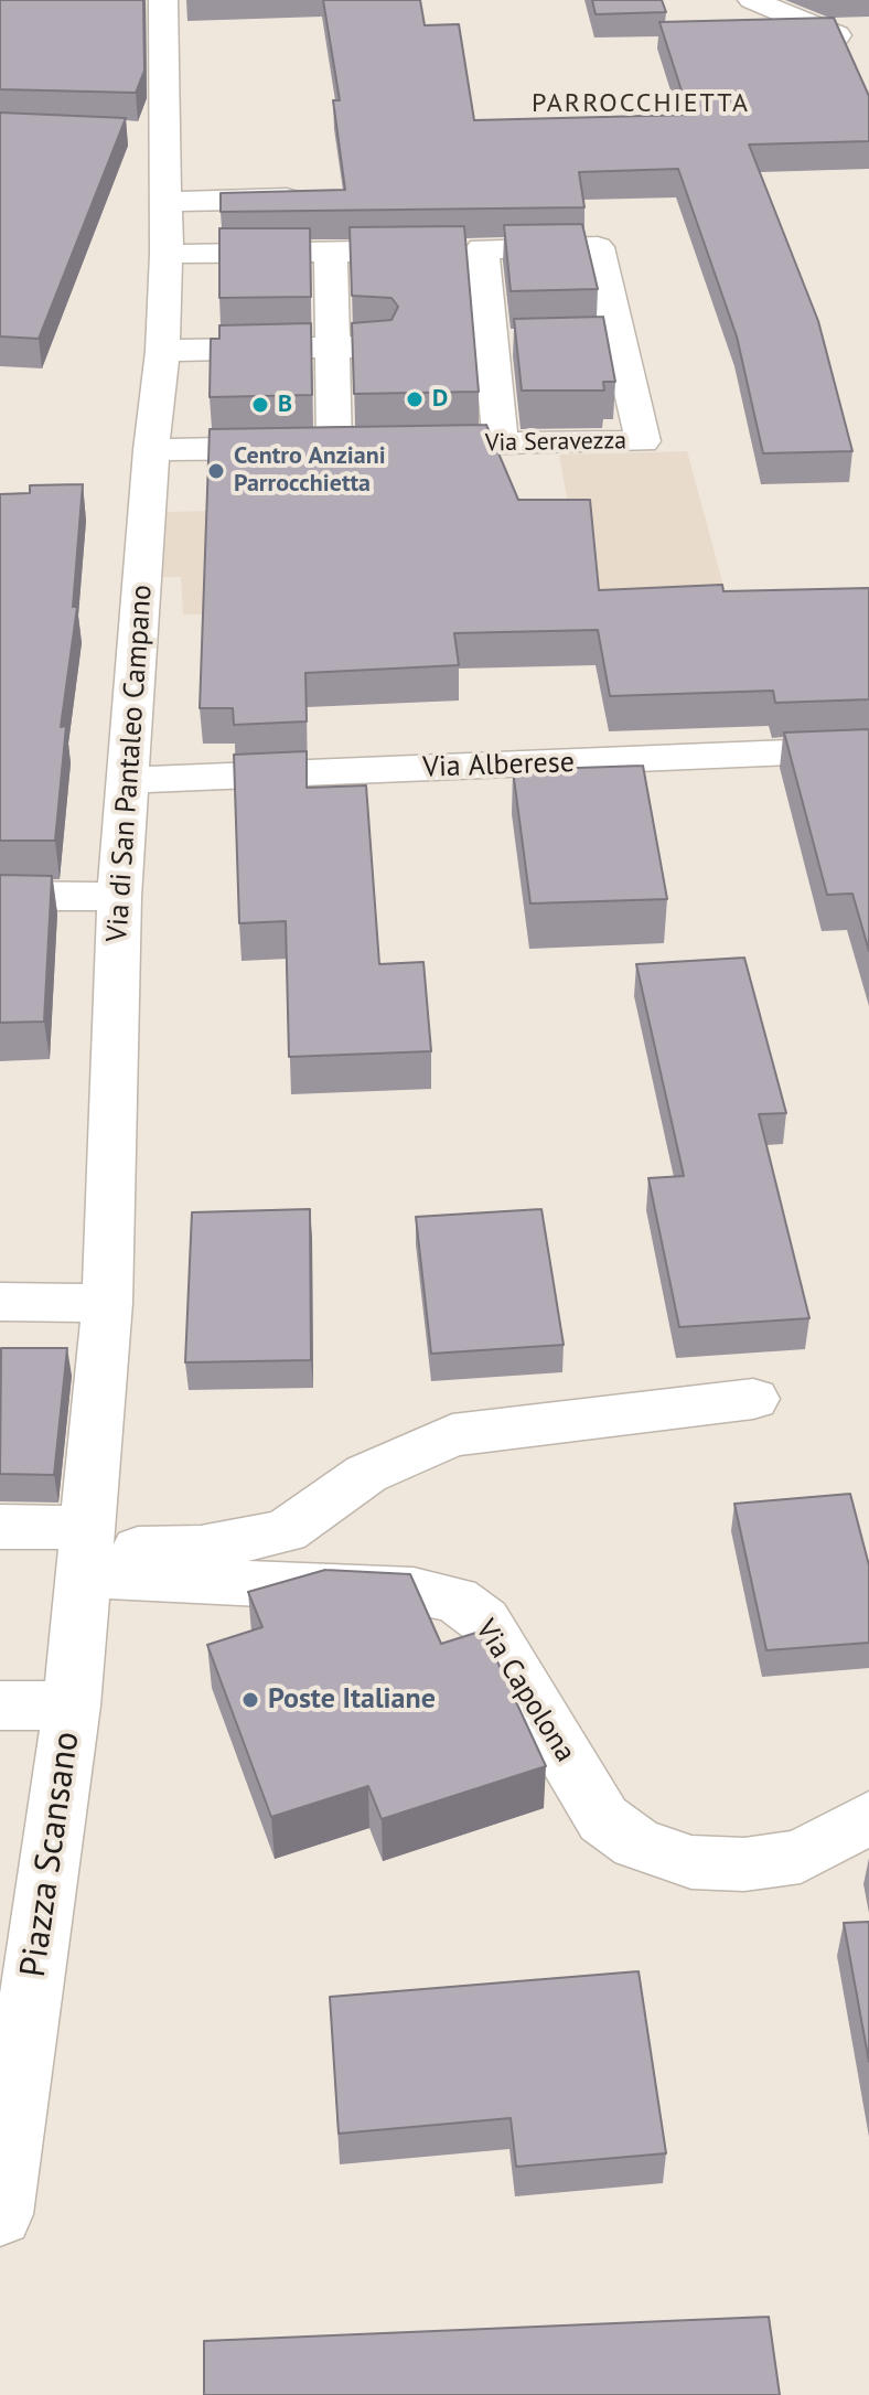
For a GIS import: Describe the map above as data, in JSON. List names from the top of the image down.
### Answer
{
  "streets": {
    "street": [
      "Via Seravezza",
      "Via di San Pantaleo Campano",
      "Via Alberese",
      "Via Capolona",
      "Piazza Scansano"
    ]
  },
  "crossings": [
    ["Via Seravezza", "Via di San Pantaleo Campano"],
    ["Via di San Pantaleo Campano", "Via Alberese"],
    ["Via di San Pantaleo Campano", "Via Capolona"],
    ["Via di San Pantaleo Campano", "Piazza Scansano"]
  ],
  "districts": ["PARROCCHIETTA"],
  "places": [
    "D",
    "B",
    "Centro Anziani Parrocchietta",
    "Poste Italiane"
  ]
}
